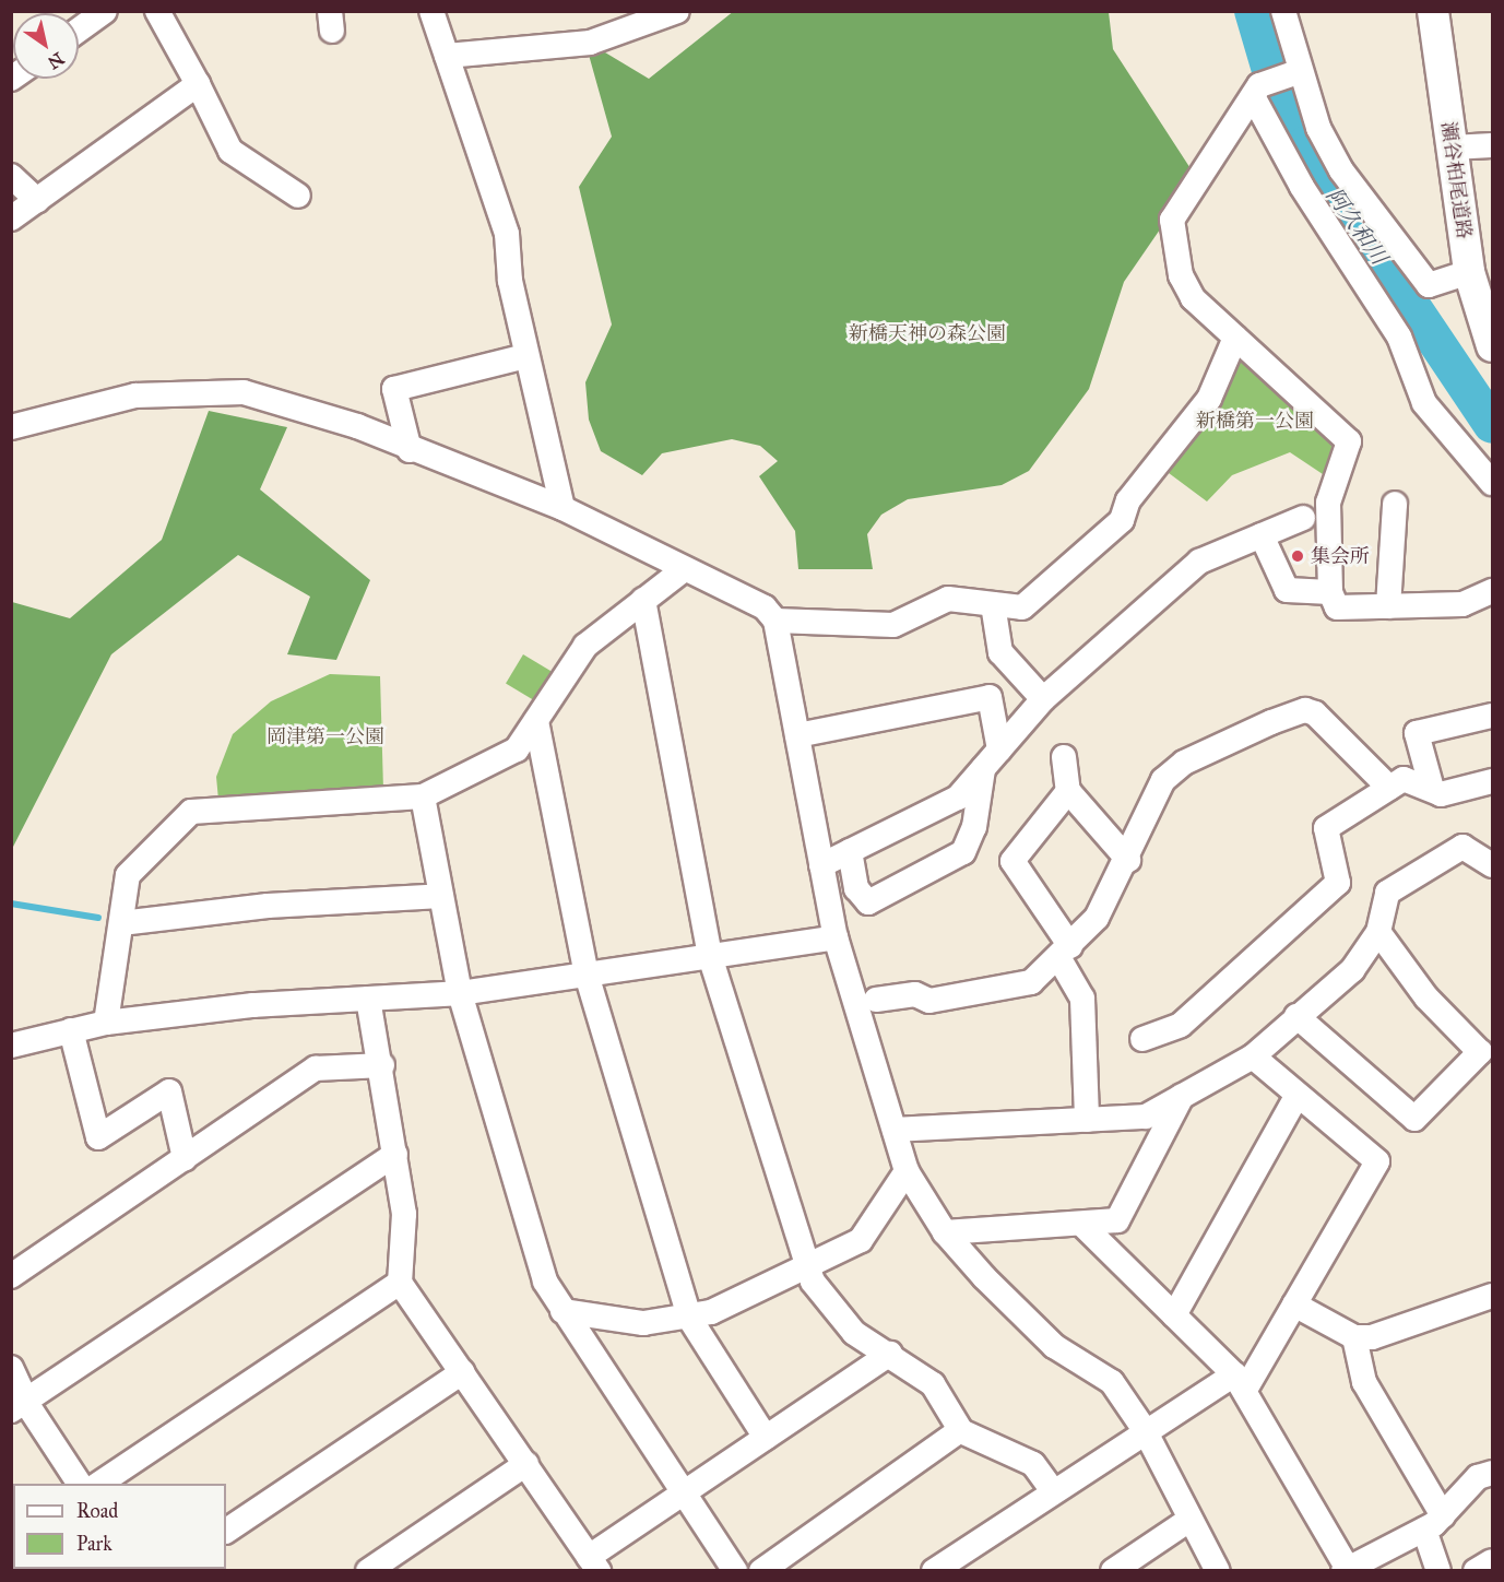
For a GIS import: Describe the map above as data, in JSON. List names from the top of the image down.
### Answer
{
  "streets": {
    "main road": ["瀬谷柏尾道路"]
  },
  "water": ["阿久和川"],
  "parks": ["新橋天神の森公園", "新橋第一公園", "岡津第一公園"],
  "places": ["集会所"],
  "legend": ["Road", "Park"],
  "north": "bottom right"
}
